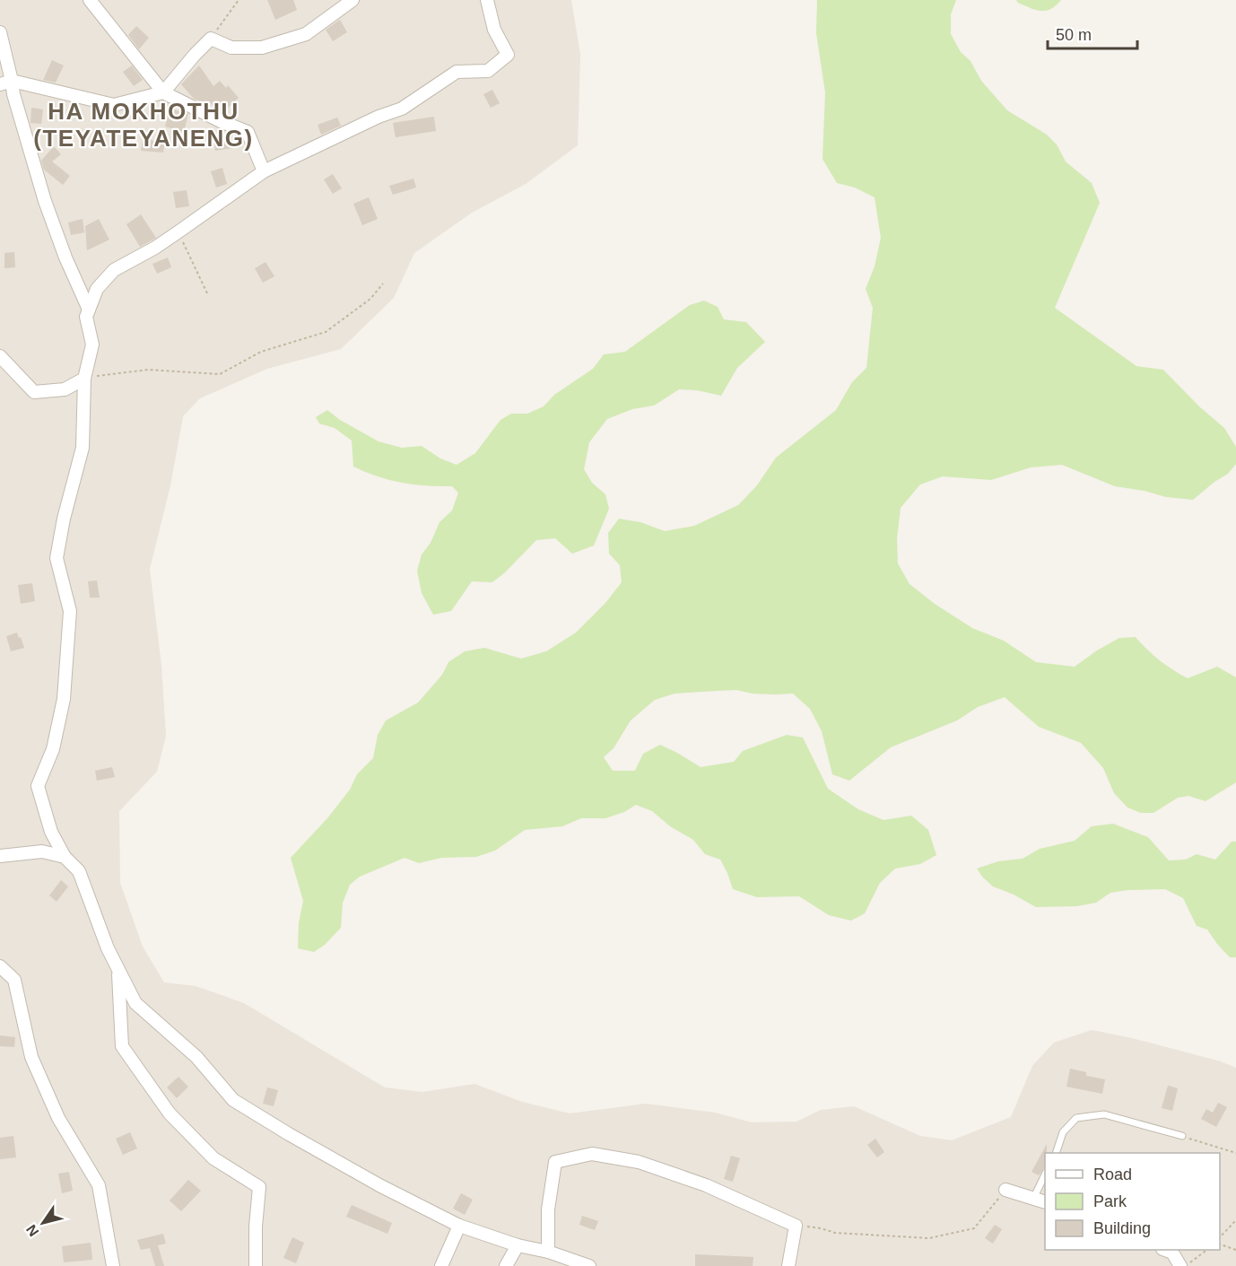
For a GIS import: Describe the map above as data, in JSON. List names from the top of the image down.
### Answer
{
  "districts": ["HA MOKHOTHU (TEYATEYANENG)"],
  "legend": ["Road", "Park", "Building"],
  "scale_bar": "50 m",
  "north": "bottom left"
}
